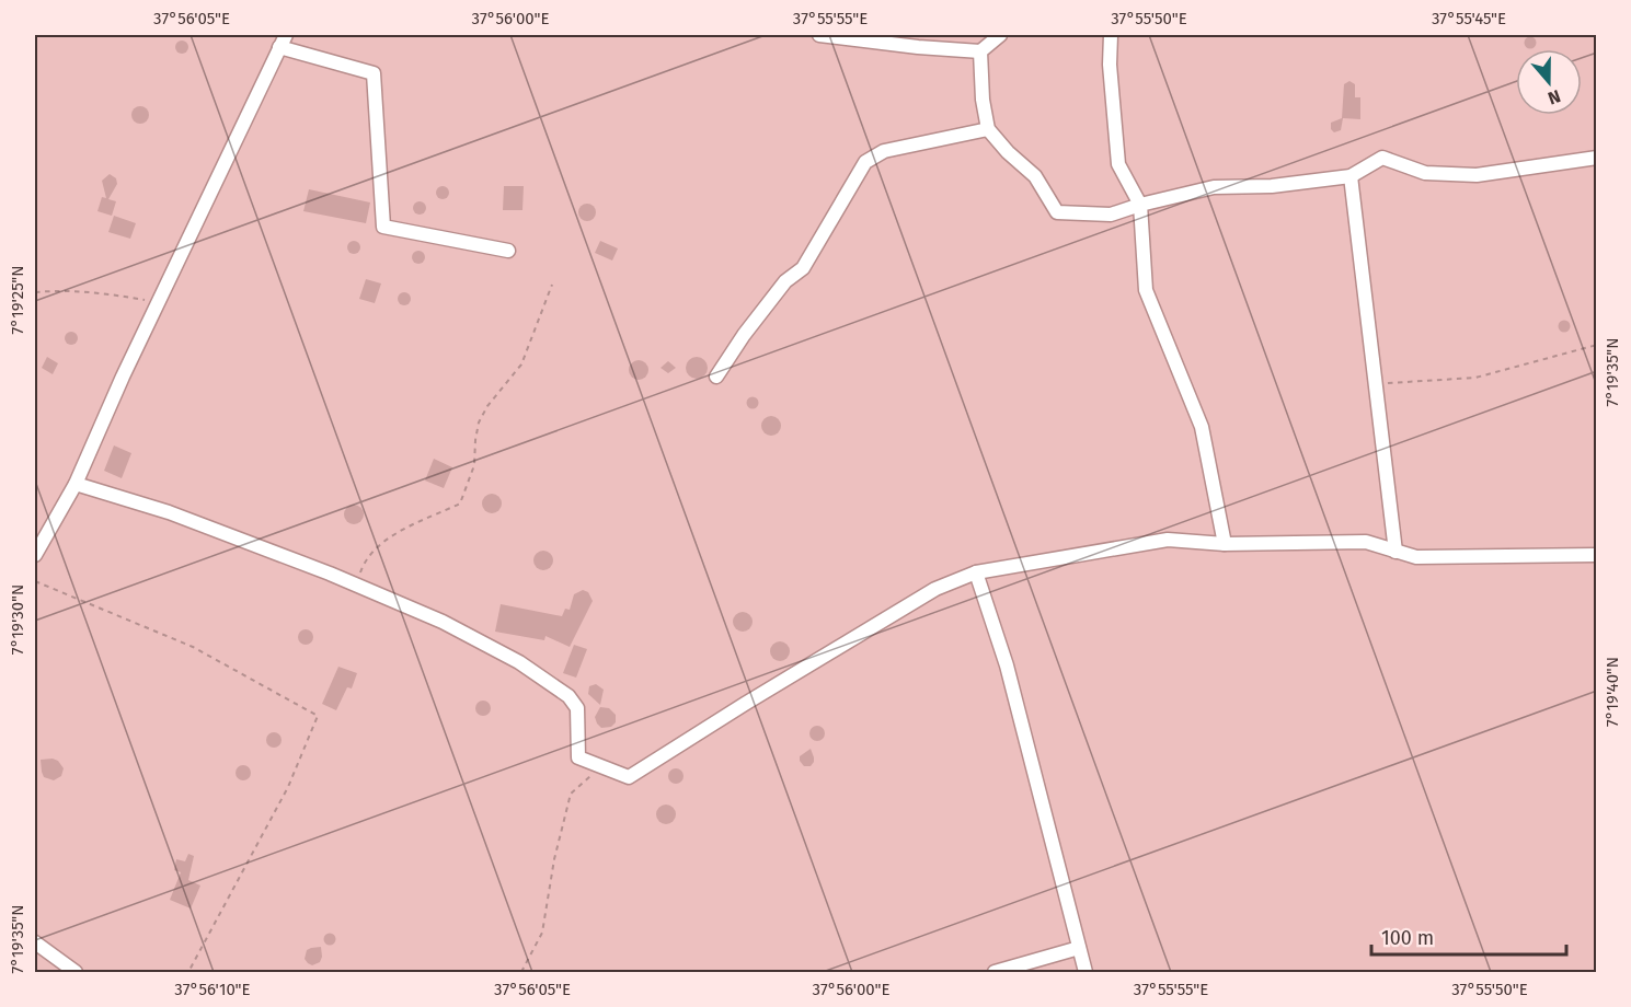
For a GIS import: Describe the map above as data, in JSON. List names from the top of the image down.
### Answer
{
  "scale_bar": "100 m",
  "north": "bottom",
  "coordinates": [
    "37°56'05\"E",
    "37°56'00\"E",
    "37°55'55\"E",
    "37°55'50\"E",
    "37°55'45\"E",
    "7°19'25\"N",
    "7°19'35\"N",
    "7°19'30\"N",
    "7°19'40\"N",
    "37°56'10\"E"
  ]
}
